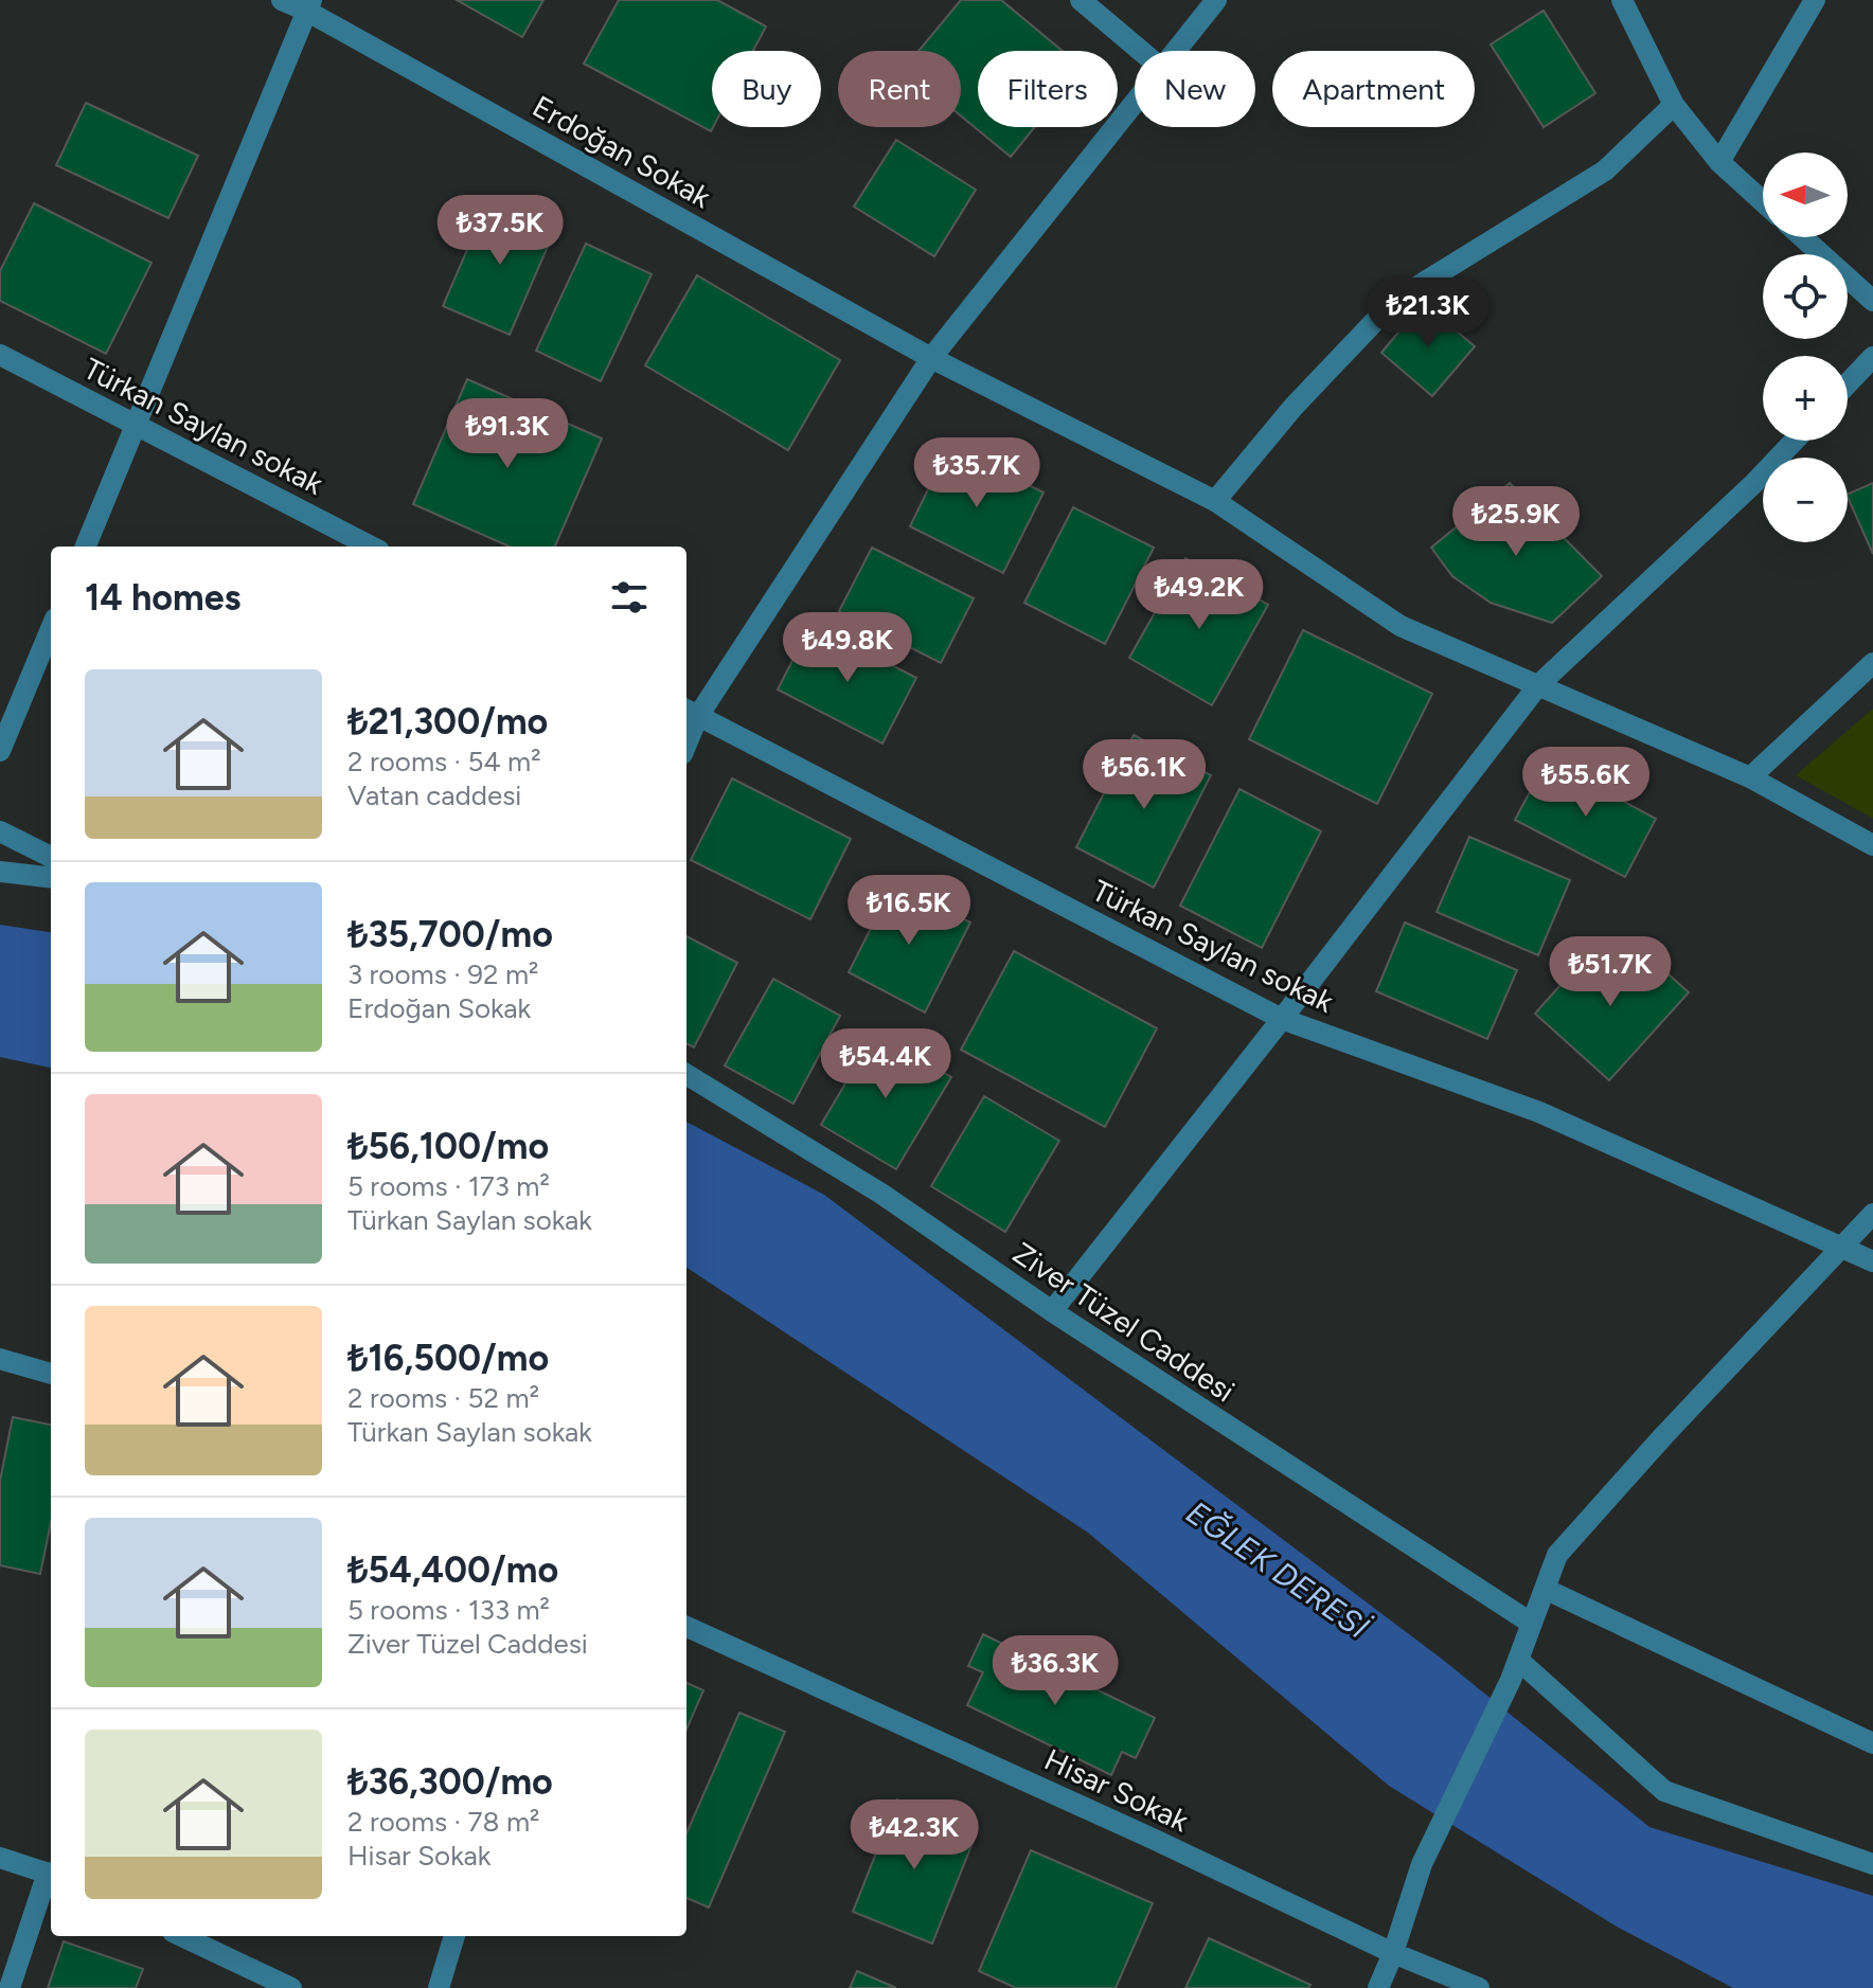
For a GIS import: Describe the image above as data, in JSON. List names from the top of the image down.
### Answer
{
  "streets": {
    "street": [
      "Erdoğan Sokak",
      "Türkan Saylan sokak",
      "Ziver Tüzel Caddesi",
      "Hisar Sokak"
    ]
  },
  "water": ["EĞLEK DERESİ"],
  "north": "left",
  "page": {
    "chip": [
      "Buy",
      "Rent",
      "Filters",
      "New",
      "Apartment"
    ],
    "map_buttons": ["+", "−"],
    "price": [
      "₺37.5K",
      "₺21.3K",
      "₺91.3K",
      "₺35.7K",
      "₺25.9K",
      "₺49.2K",
      "₺49.8K",
      "₺56.1K",
      "₺55.6K",
      "₺16.5K",
      "₺51.7K",
      "₺54.4K",
      "₺36.3K",
      "₺42.3K"
    ],
    "heading": "14 homes",
    "list": [
      {
        "name": "₺21,300/mo",
        "note": "2 rooms · 54 m² · Vatan caddesi"
      },
      {
        "name": "₺35,700/mo",
        "note": "3 rooms · 92 m² · Erdoğan Sokak"
      },
      {
        "name": "₺56,100/mo",
        "note": "5 rooms · 173 m² · Türkan Saylan sokak"
      },
      {
        "name": "₺16,500/mo",
        "note": "2 rooms · 52 m² · Türkan Saylan sokak"
      },
      {
        "name": "₺54,400/mo",
        "note": "5 rooms · 133 m² · Ziver Tüzel Caddesi"
      },
      {
        "name": "₺36,300/mo",
        "note": "2 rooms · 78 m² · Hisar Sokak"
      }
    ]
  }
}
